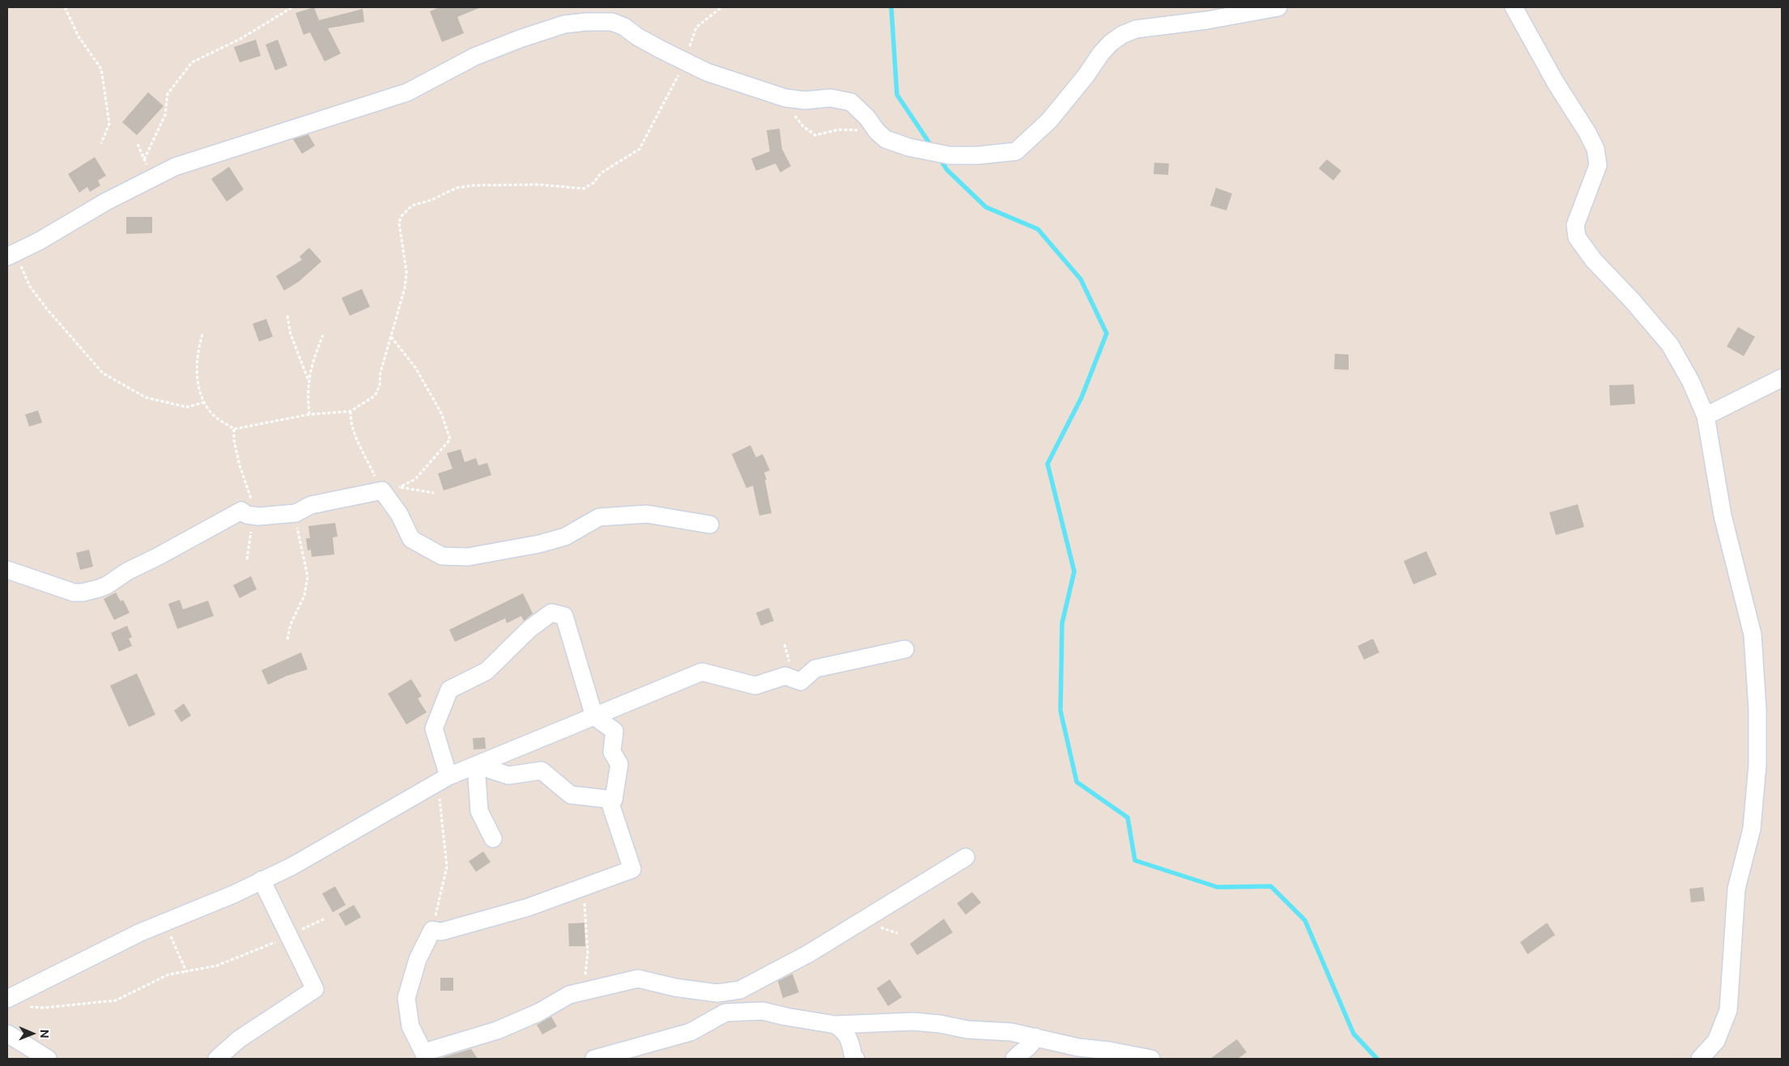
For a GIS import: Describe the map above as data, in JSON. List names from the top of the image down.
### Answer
{
  "north": "right"
}
